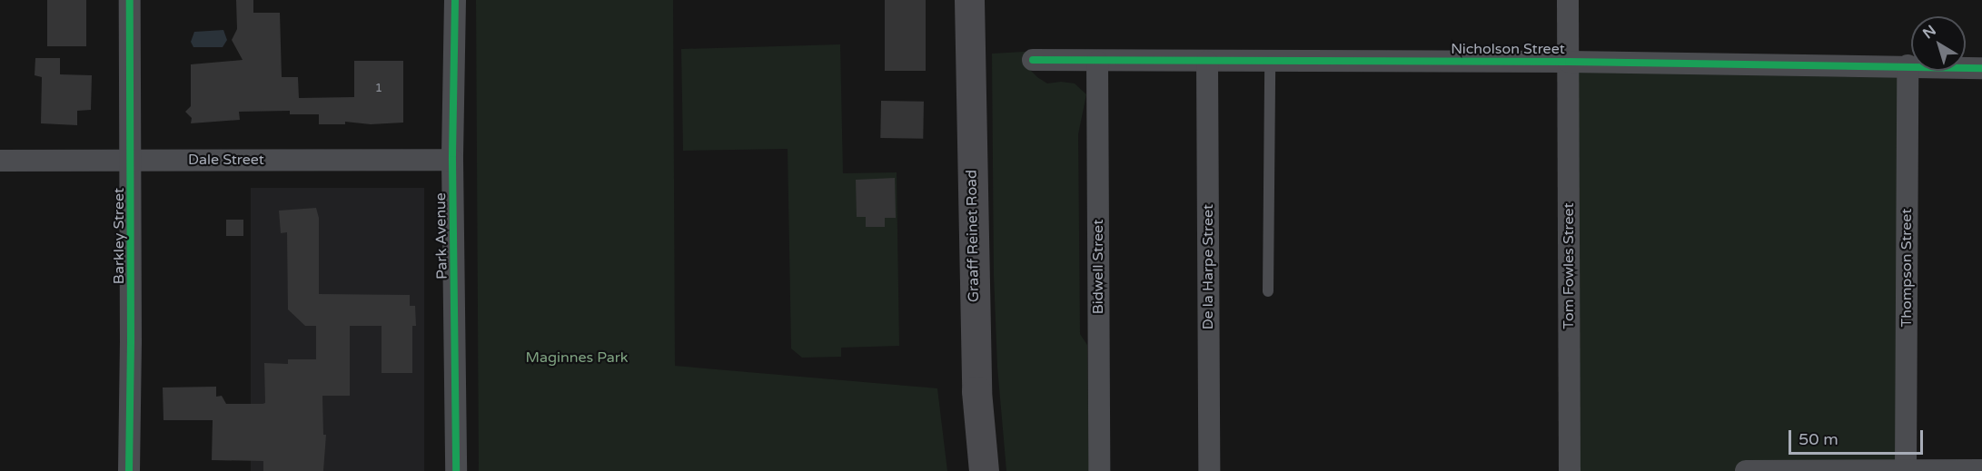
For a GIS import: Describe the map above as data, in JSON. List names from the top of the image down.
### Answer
{
  "streets": {
    "main road": ["Graaff Reinet Road"],
    "street": [
      "Nicholson Street",
      "Dale Street",
      "Barkley Street",
      "Park Avenue",
      "Tom Fowles Street",
      "Bidwell Street",
      "De la Harpe Street",
      "Thompson Street"
    ]
  },
  "crossings": [
    ["Nicholson Street", "Tom Fowles Street"],
    ["Nicholson Street", "Bidwell Street"],
    ["Nicholson Street", "De la Harpe Street"],
    ["Nicholson Street", "Thompson Street"],
    ["Dale Street", "Barkley Street"],
    ["Dale Street", "Park Avenue"]
  ],
  "parks": ["Maginnes Park"],
  "house_numbers": ["1"],
  "scale_bar": "50 m",
  "north": "top left"
}
